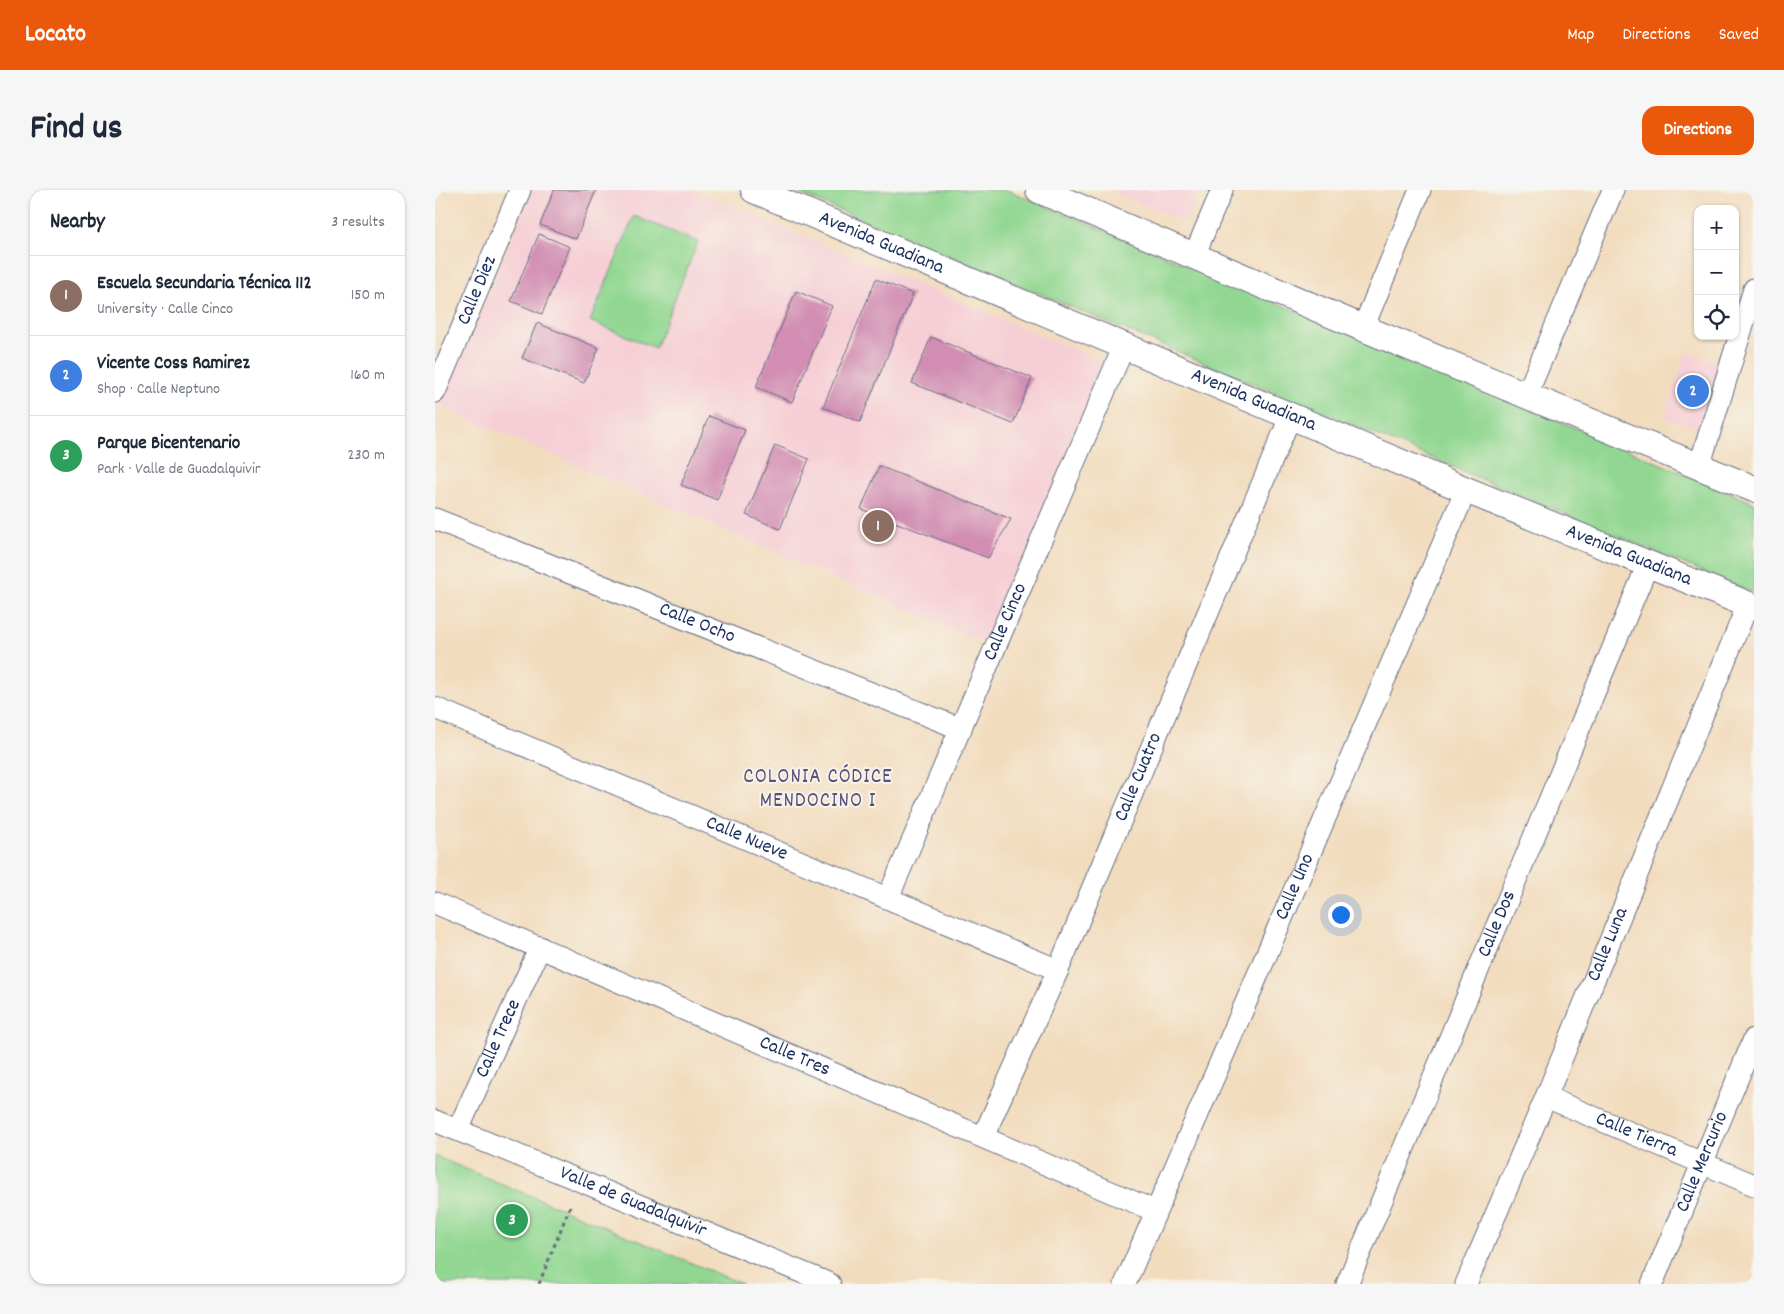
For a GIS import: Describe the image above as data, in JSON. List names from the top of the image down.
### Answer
{
  "streets": {
    "street": [
      "Avenida Guadiana",
      "Calle Diez",
      "Calle Cinco",
      "Calle Ocho",
      "Calle Cuatro",
      "Calle Nueve",
      "Calle Uno",
      "Calle Dos",
      "Calle Luna",
      "Calle Trece",
      "Calle Tres",
      "Calle Tierra",
      "Calle Mercurio",
      "Valle de Guadalquivir"
    ]
  },
  "crossings": [
    ["Avenida Guadiana", "Calle Cinco"],
    ["Avenida Guadiana", "Calle Cuatro"],
    ["Avenida Guadiana", "Calle Uno"],
    ["Avenida Guadiana", "Calle Dos"],
    ["Avenida Guadiana", "Calle Luna"],
    ["Calle Cinco", "Calle Ocho"],
    ["Calle Cinco", "Calle Nueve"],
    ["Calle Cuatro", "Calle Nueve"],
    ["Calle Cuatro", "Calle Tres"],
    ["Calle Uno", "Calle Tres"],
    ["Calle Luna", "Calle Tierra"],
    ["Calle Trece", "Calle Tres"],
    ["Calle Trece", "Valle de Guadalquivir"],
    ["Calle Tierra", "Calle Mercurio"]
  ],
  "districts": ["COLONIA CÓDICE MENDOCINO I"],
  "page": {
    "header": "Locato",
    "nav": ["Map", "Directions", "Saved"],
    "title": "Find us",
    "buttons": "Directions",
    "heading": ["Nearby", "3 results"],
    "map_buttons": ["+", "−"],
    "list": [
      {
        "mark": "1",
        "name": "Escuela Secundaria Técnica 112",
        "note": "University · Calle Cinco",
        "value": "150 m"
      },
      {
        "mark": "2",
        "name": "Vicente Coss Ramirez",
        "note": "Shop · Calle Neptuno",
        "value": "160 m"
      },
      {
        "mark": "3",
        "name": "Parque Bicentenario",
        "note": "Park · Valle de Guadalquivir",
        "value": "230 m"
      }
    ],
    "pins": ["2", "1", "3"]
  }
}
